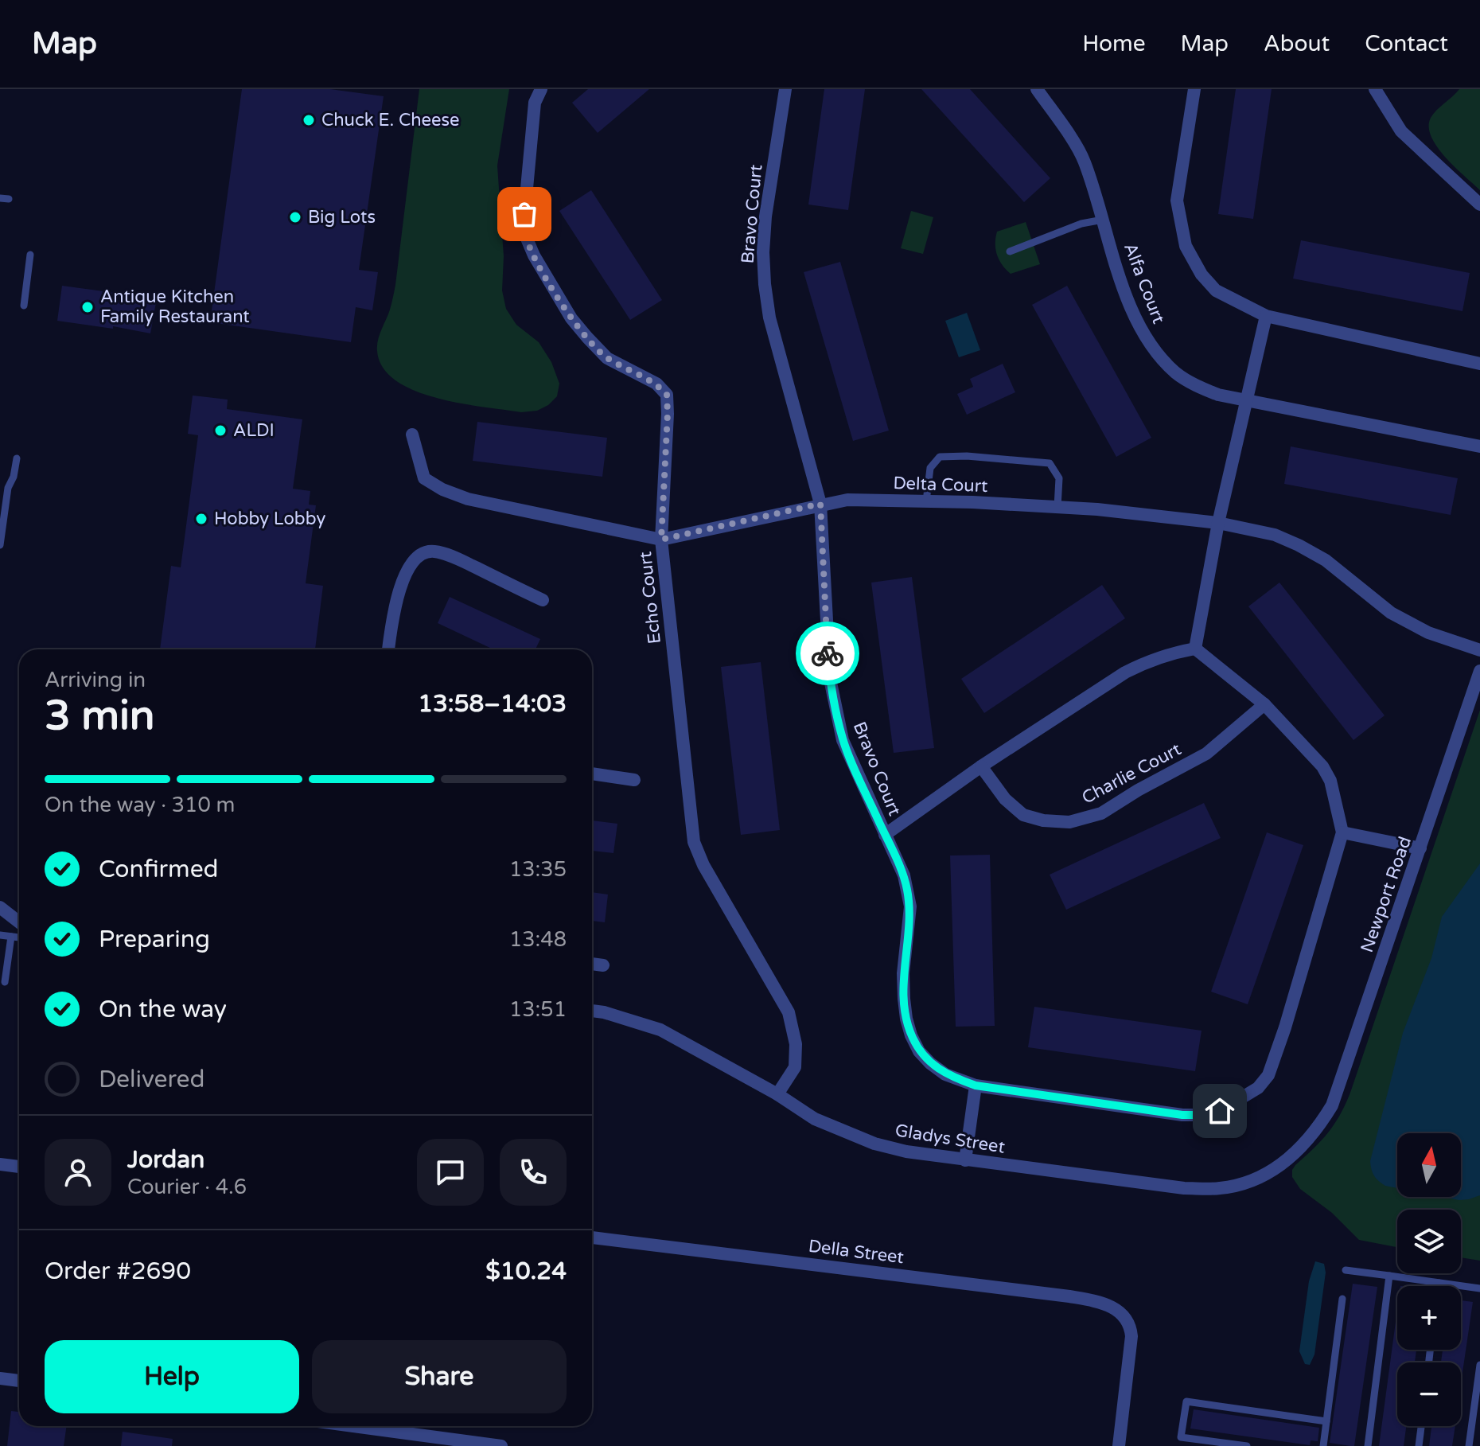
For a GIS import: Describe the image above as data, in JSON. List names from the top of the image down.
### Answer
{
  "streets": {
    "street": [
      "Bravo Court",
      "Alfa Court",
      "Delta Court",
      "Echo Court",
      "Charlie Court",
      "Newport Road",
      "Gladys Street",
      "Della Street"
    ]
  },
  "crossings": [
    ["Bravo Court", "Delta Court"],
    ["Delta Court", "Echo Court"],
    ["Echo Court", "Gladys Street"],
    ["Newport Road", "Gladys Street"]
  ],
  "places": [
    "Chuck E. Cheese",
    "Big Lots",
    "Antique Kitchen Family Restaurant",
    "ALDI",
    "Hobby Lobby"
  ],
  "north": "top",
  "page": {
    "header": "Map",
    "nav": [
      "Home",
      "Map",
      "About",
      "Contact"
    ],
    "heading": ["3 min", "Arriving in", "13:58–14:03"],
    "panel": [
      "Jordan",
      "Courier · 4.6",
      "Order #2690",
      "$10.24"
    ],
    "bar": "On the way · 310 m",
    "list": [
      ["Confirmed", "13:35"],
      ["Preparing", "13:48"],
      ["On the way", "13:51"],
      "Delivered"
    ],
    "map_buttons": ["+", "−"],
    "buttons": ["Help", "Share"]
  }
}
